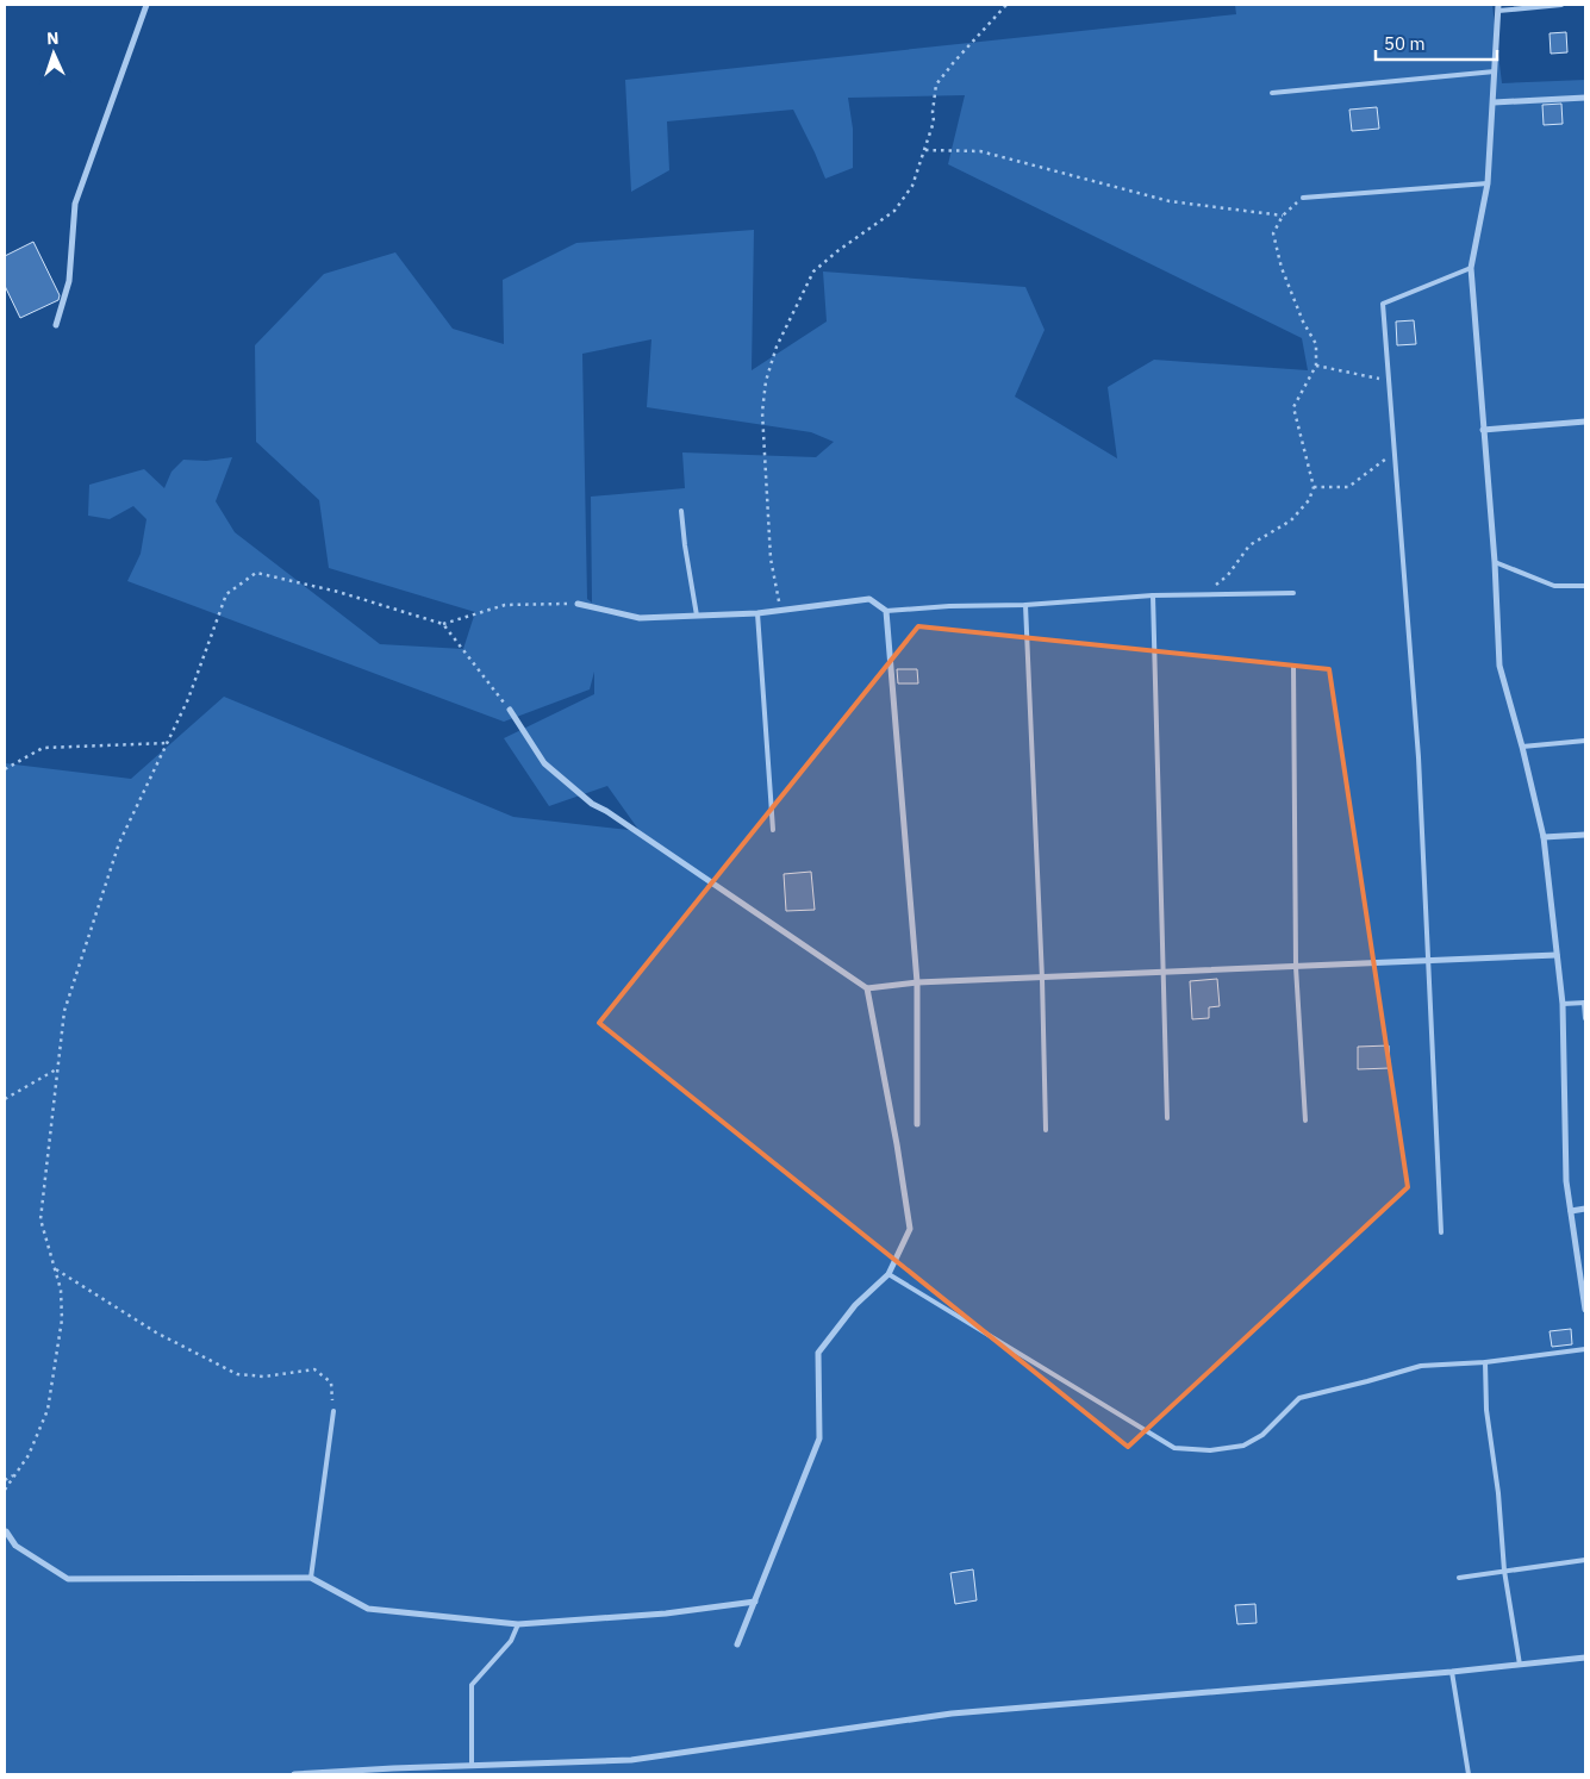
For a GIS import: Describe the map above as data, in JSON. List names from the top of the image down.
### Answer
{
  "scale_bar": "50 m",
  "north": "top"
}
